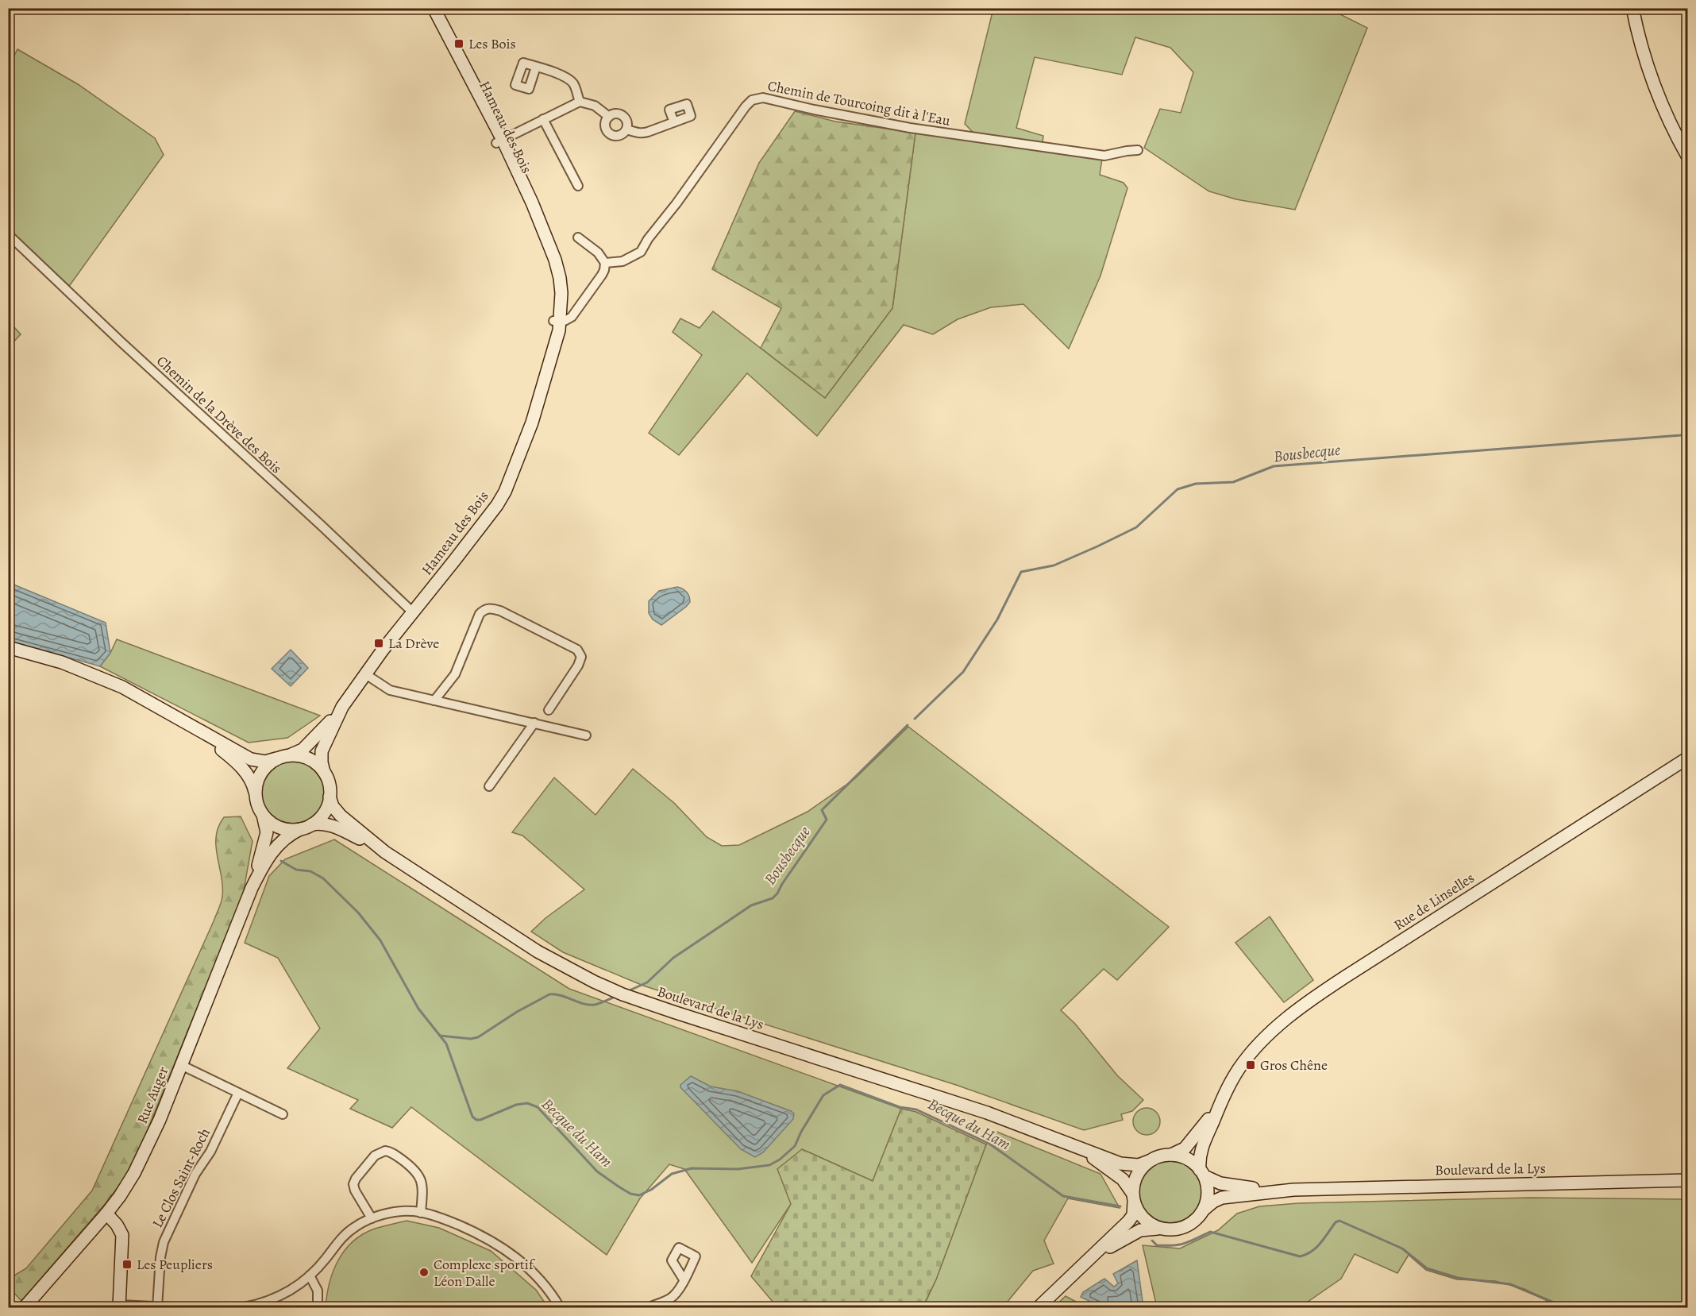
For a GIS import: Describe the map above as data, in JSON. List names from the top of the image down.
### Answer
{
  "streets": {
    "main road": [
      "Hameau des Bois",
      "Rue de Linselles",
      "Boulevard de la Lys",
      "Rue Auger"
    ],
    "street": ["Chemin de Tourcoing dit à l'Eau", "Chemin de la Drève des Bois", "Le Clos Saint-Roch"]
  },
  "crossings": [
    ["Hameau des Bois", "Chemin de la Drève des Bois"],
    ["Hameau des Bois", "Boulevard de la Lys"],
    ["Hameau des Bois", "Rue Auger"],
    ["Rue de Linselles", "Boulevard de la Lys"],
    ["Boulevard de la Lys", "Rue Auger"]
  ],
  "water": ["Bousbecque", "Becque du Ham"],
  "places": {
    "transit": [
      "Les Bois",
      "La Drève",
      "Gros Chêne",
      "Les Peupliers"
    ],
    "other": ["Complexe sportif Léon Dalle"]
  }
}
